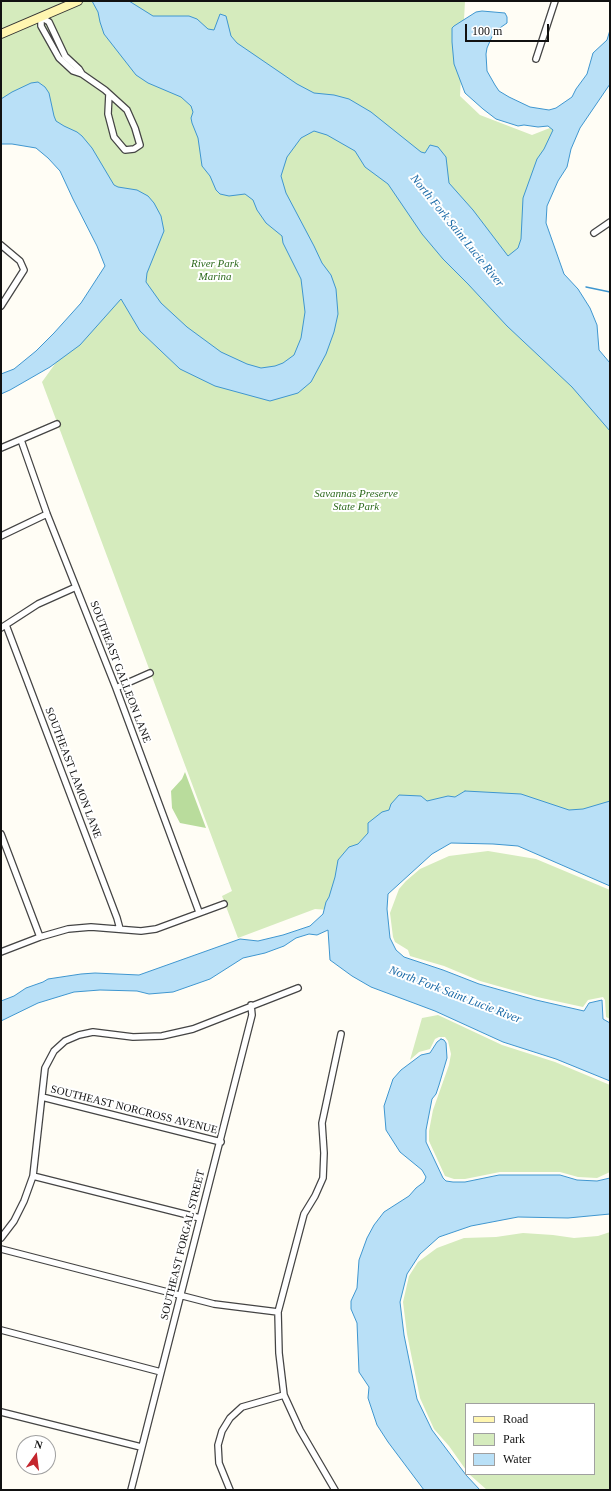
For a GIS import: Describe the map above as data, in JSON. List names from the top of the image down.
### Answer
{
  "streets": {
    "street": [
      "SOUTHEAST GALLEON LANE",
      "SOUTHEAST LAMON LANE",
      "SOUTHEAST NORCROSS AVENUE",
      "SOUTHEAST FORGAL STREET"
    ]
  },
  "crossings": [
    ["SOUTHEAST NORCROSS AVENUE", "SOUTHEAST FORGAL STREET"]
  ],
  "water": ["North Fork Saint Lucie River"],
  "parks": ["River Park Marina", "Savannas Preserve State Park"],
  "legend": ["Road", "Park", "Water"],
  "scale_bar": "100 m",
  "north": "top"
}
